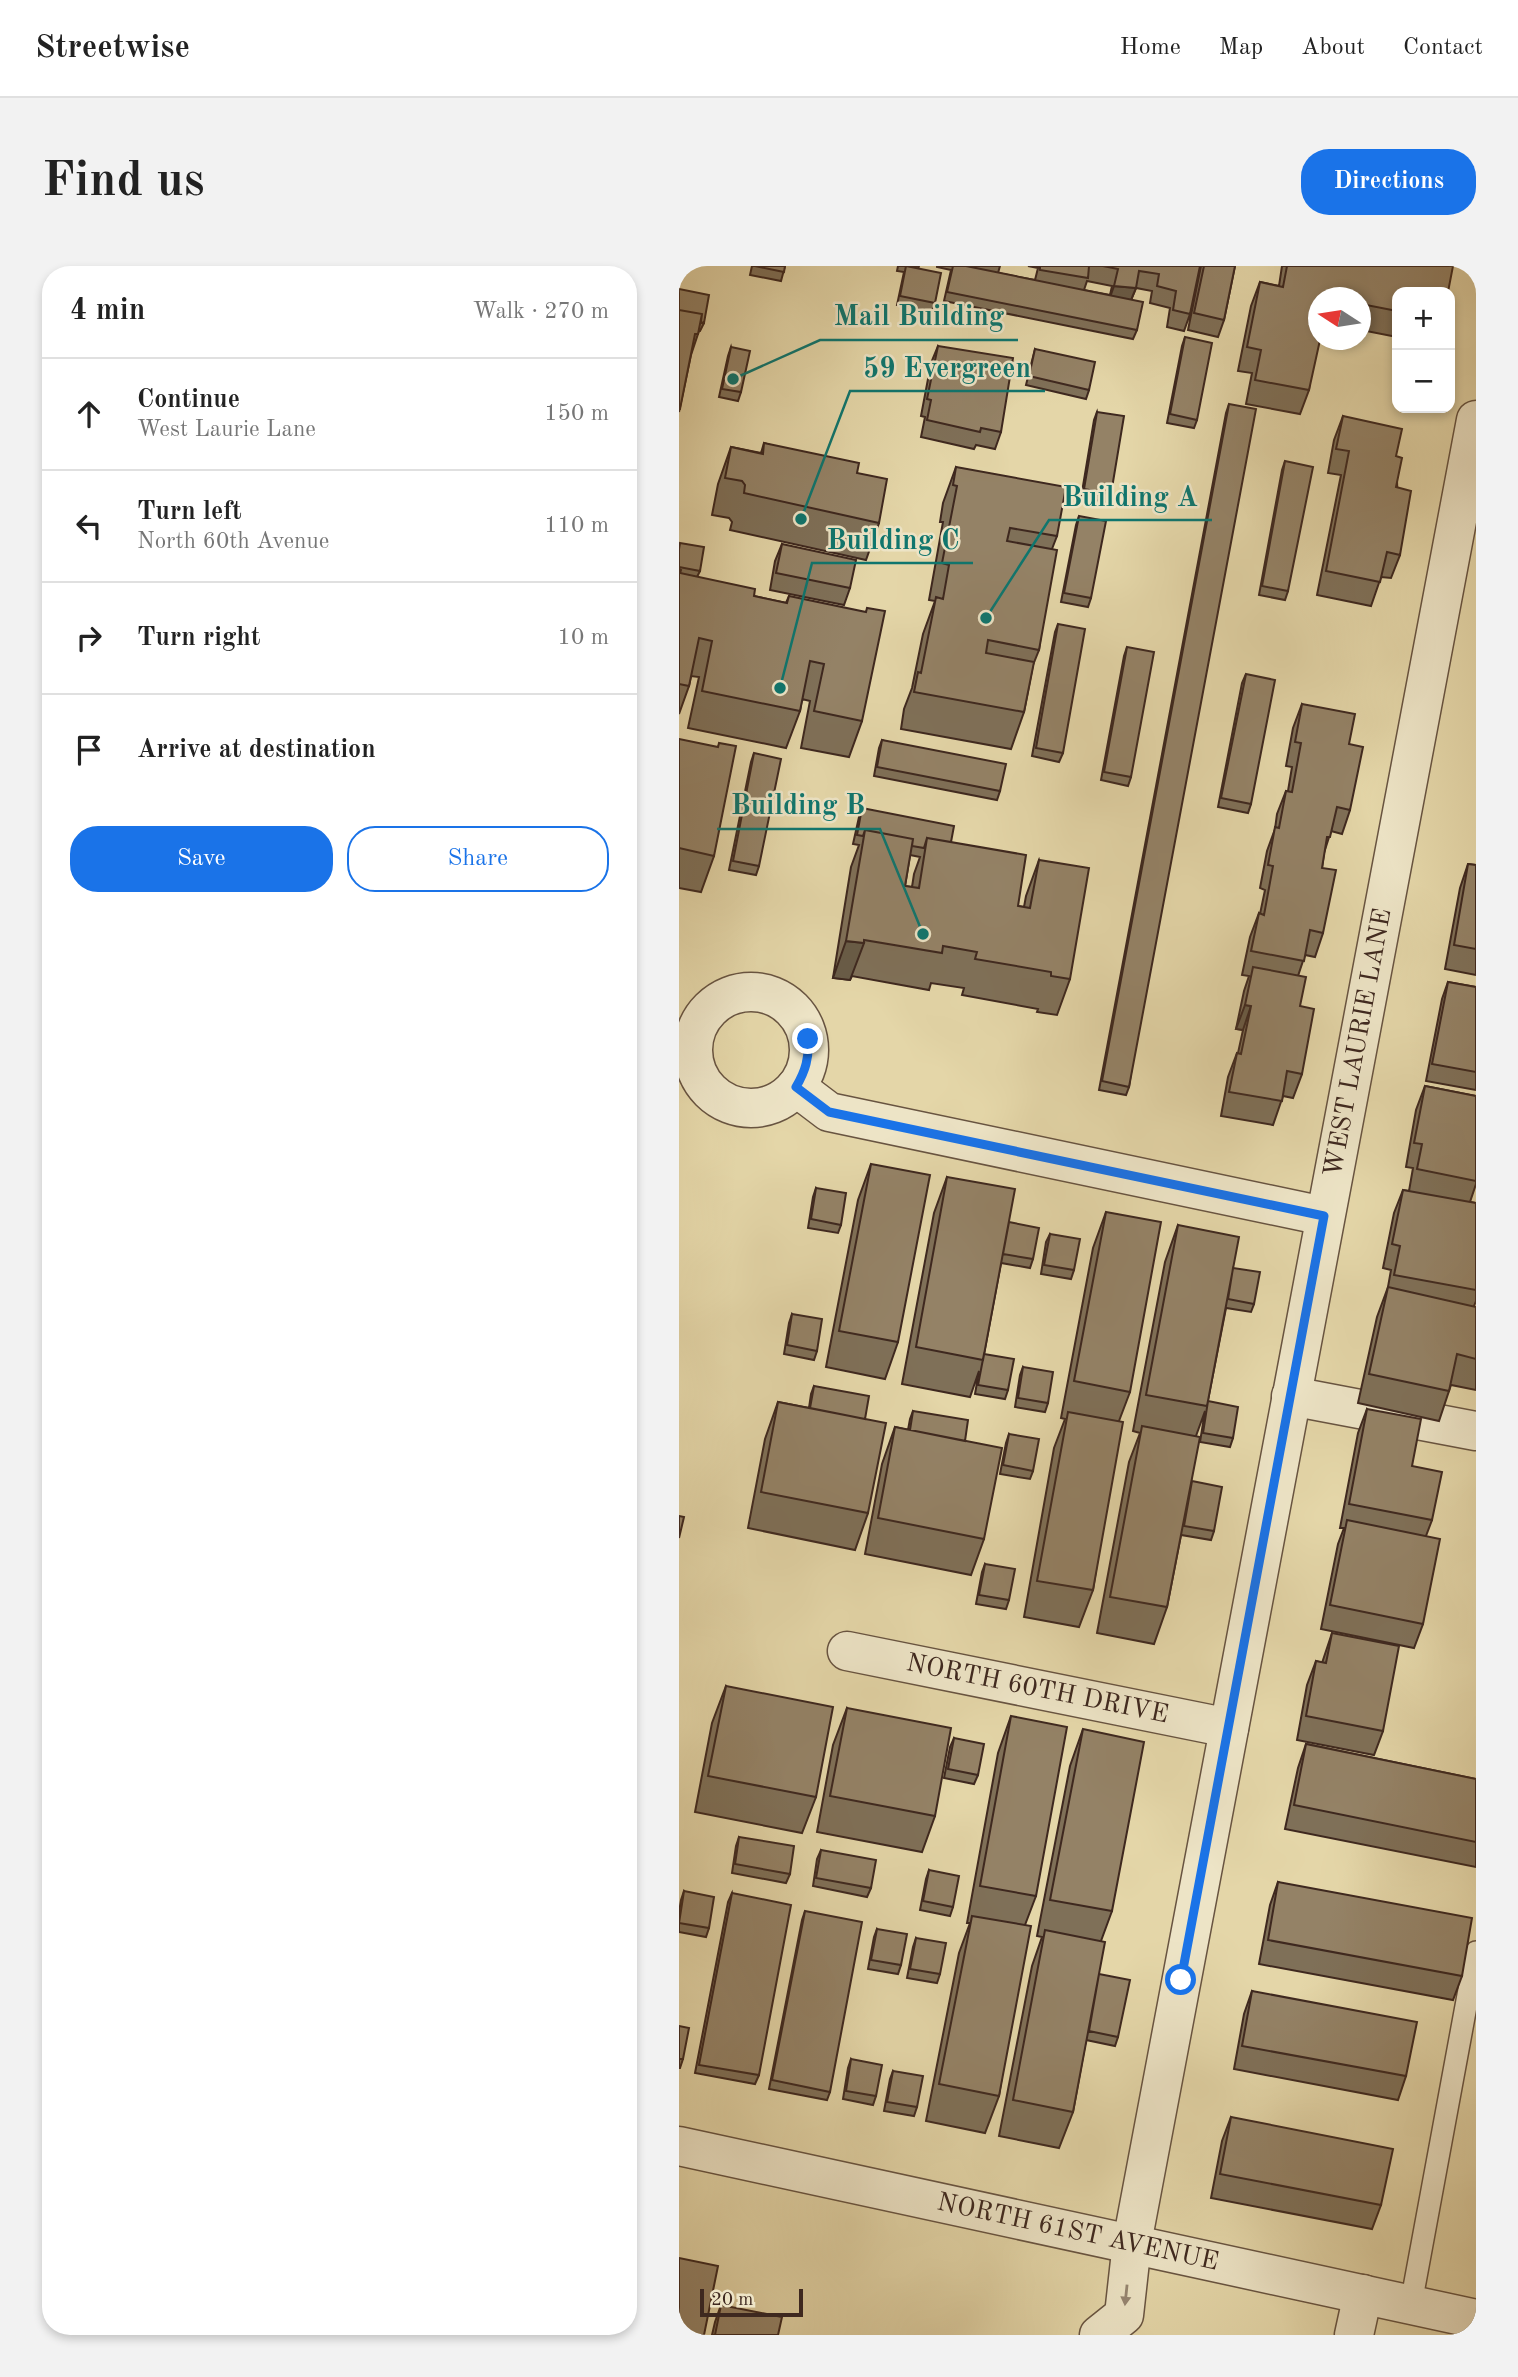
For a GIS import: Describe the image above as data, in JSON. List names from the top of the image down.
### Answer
{
  "streets": {
    "street": ["WEST LAURIE LANE", "NORTH 60TH DRIVE", "NORTH 61ST AVENUE"]
  },
  "crossings": [
    ["WEST LAURIE LANE", "NORTH 60TH DRIVE"],
    ["WEST LAURIE LANE", "NORTH 61ST AVENUE"]
  ],
  "places": [
    "Mail Building",
    "59 Evergreen",
    "Building A",
    "Building C",
    "Building B"
  ],
  "scale_bar": "20 m",
  "north": "left",
  "page": {
    "header": "Streetwise",
    "nav": [
      "Home",
      "Map",
      "About",
      "Contact"
    ],
    "buttons": [
      "Directions",
      ["Save", "Share"]
    ],
    "title": "Find us",
    "heading": ["4 min", "Walk · 270 m"],
    "map_buttons": ["+", "−"],
    "list": [
      ["Continue", "West Laurie Lane", "150 m"],
      ["Turn left", "North 60th Avenue", "110 m"],
      ["Turn right", "10 m"],
      "Arrive at destination"
    ],
    "scale": "20 m"
  }
}
